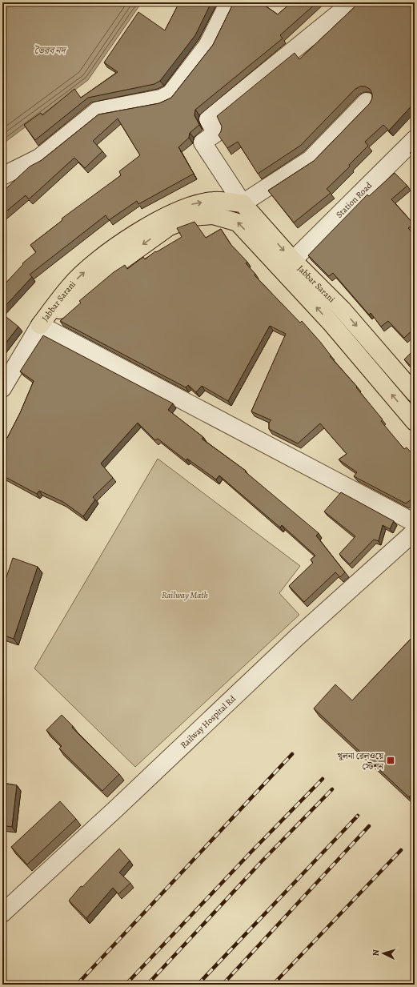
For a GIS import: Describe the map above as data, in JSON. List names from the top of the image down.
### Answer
{
  "streets": {
    "main road": ["Jabbar Sarani"],
    "street": ["Station Road", "Railway Hospital Rd"]
  },
  "crossings": [
    ["Station Road", "Jabbar Sarani"]
  ],
  "water": ["ভৈরব নদ"],
  "parks": ["Railway Math"],
  "places": {
    "transit": ["খুলনা রেলওয়ে স্টেশন"]
  },
  "north": "left"
}
